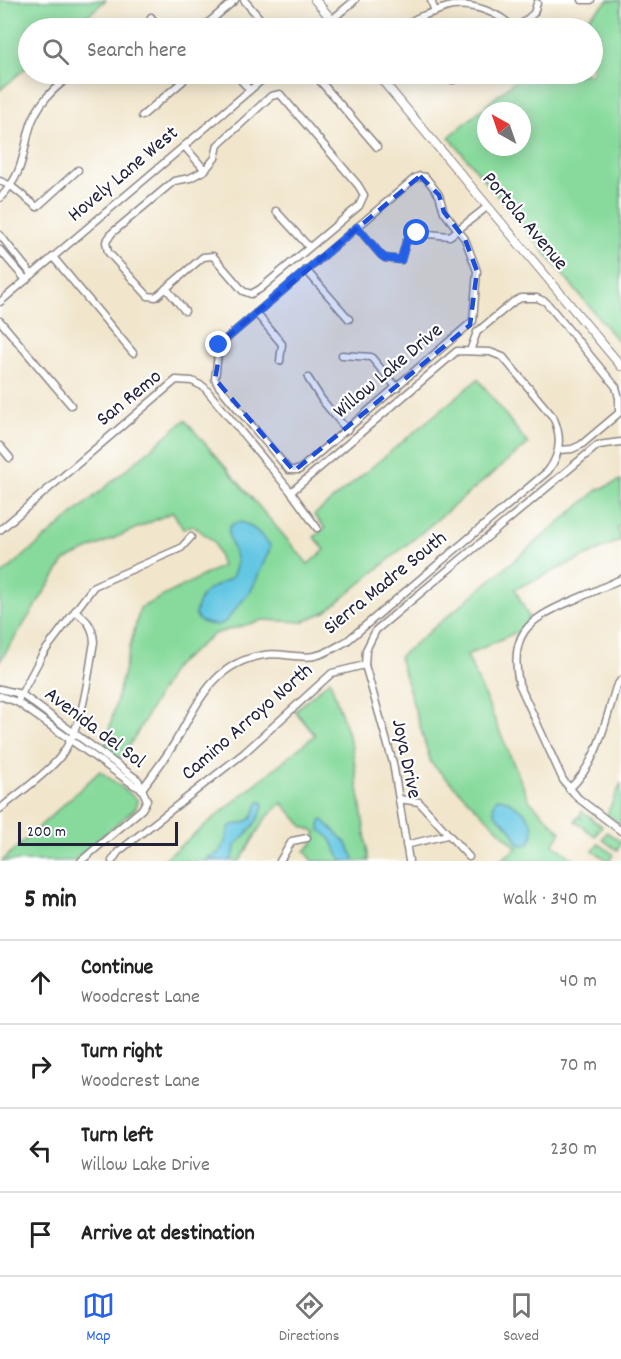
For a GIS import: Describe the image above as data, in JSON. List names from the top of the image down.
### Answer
{
  "streets": {
    "main road": ["Portola Avenue"],
    "street": [
      "Hovely Lane West",
      "Willow Lake Drive",
      "San Remo",
      "Sierra Madre South",
      "Camino Arroyo North",
      "Avenida del Sol",
      "Joya Drive"
    ]
  },
  "crossings": [
    ["Sierra Madre South", "Avenida del Sol"],
    ["Camino Arroyo North", "Joya Drive"]
  ],
  "scale_bar": "200 m",
  "north": "top left",
  "page": {
    "search": "Search here",
    "scale": "200 m",
    "heading": ["5 min", "Walk · 340 m"],
    "list": [
      ["Continue", "Woodcrest Lane", "40 m"],
      ["Turn right", "Woodcrest Lane", "70 m"],
      ["Turn left", "Willow Lake Drive", "230 m"],
      "Arrive at destination"
    ],
    "nav": ["Map", "Directions", "Saved"]
  }
}
